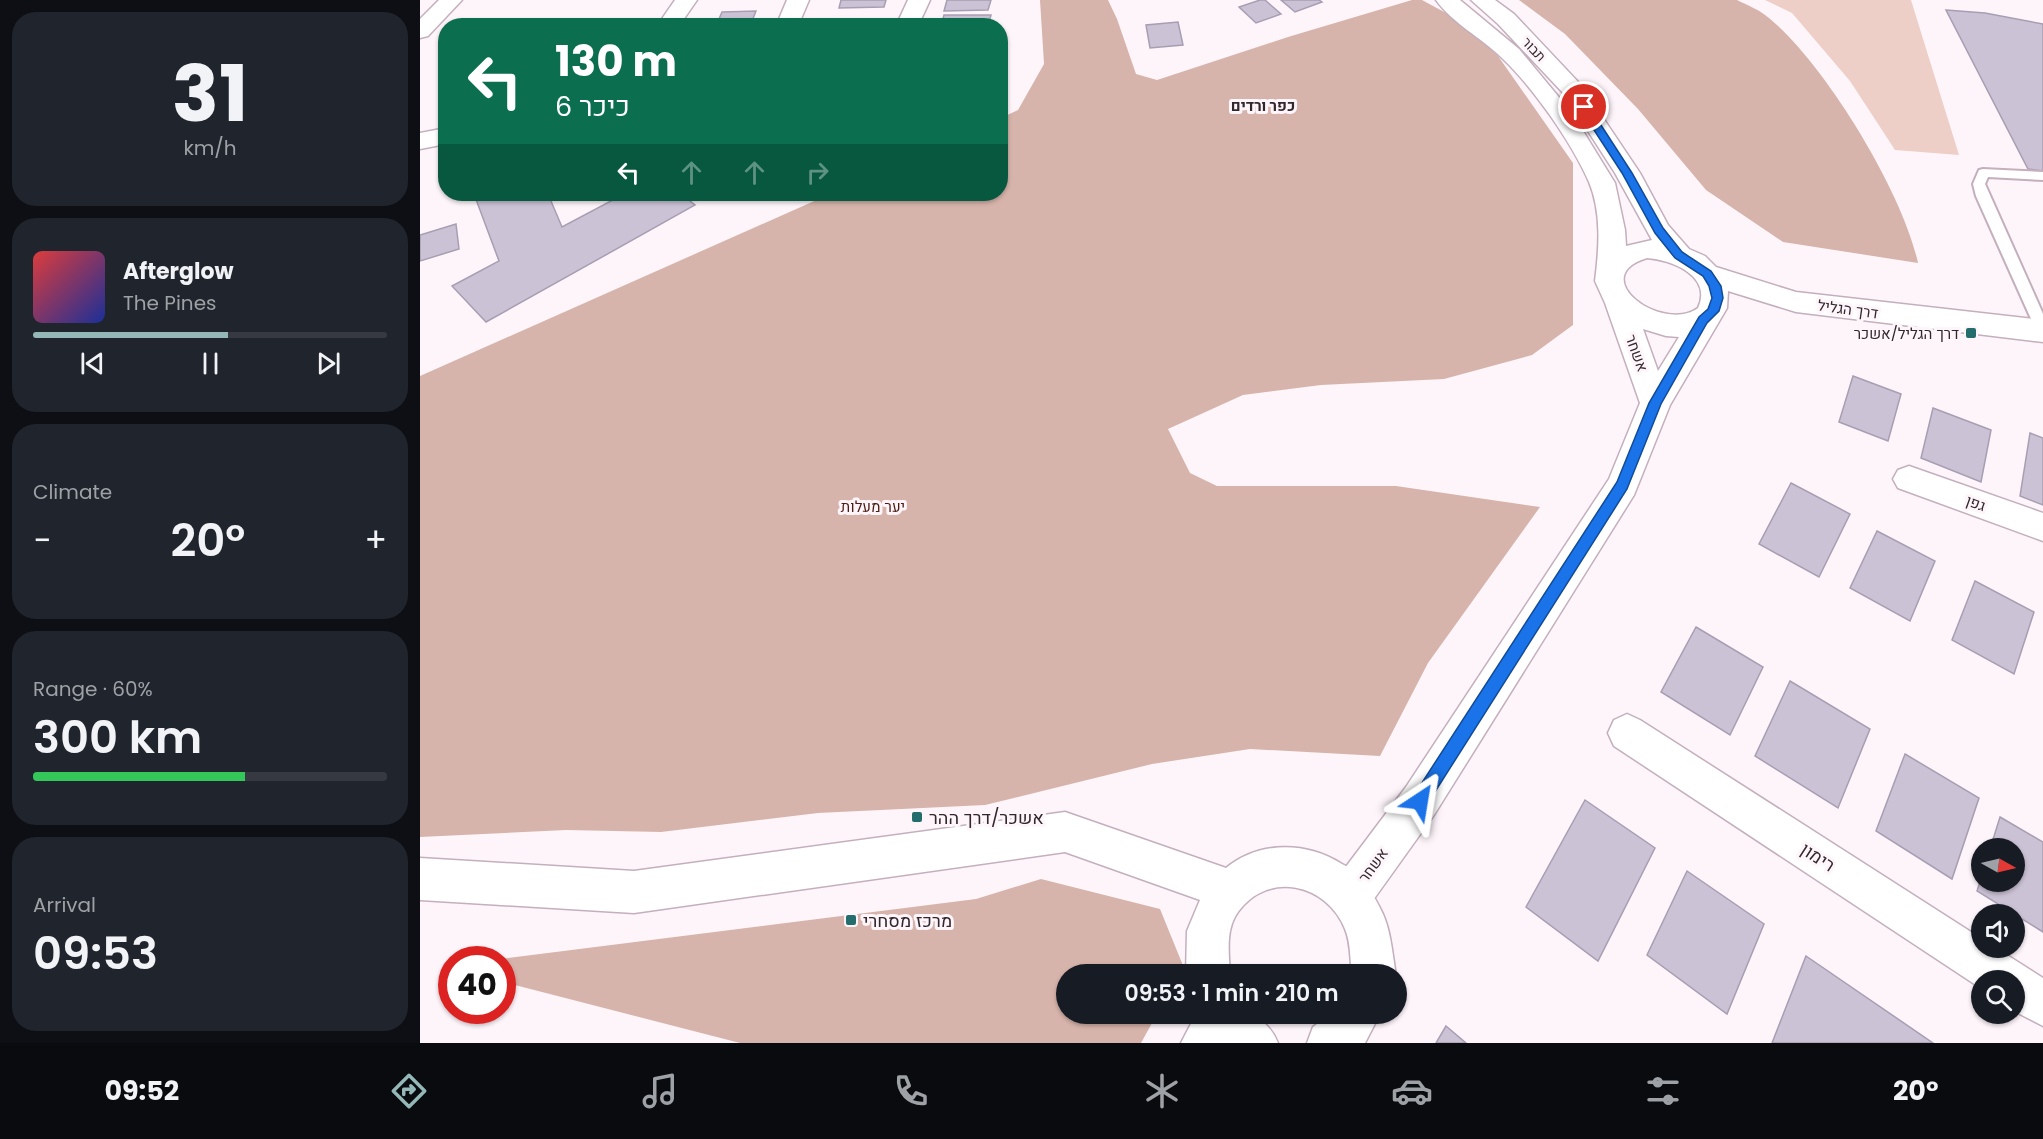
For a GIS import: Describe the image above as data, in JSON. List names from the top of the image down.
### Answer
{
  "streets": {
    "street": [
      "תבור",
      "דרך הגליל",
      "אשחר",
      "גפן",
      "רימון"
    ]
  },
  "crossings": [
    ["תבור", "דרך הגליל"],
    ["תבור", "אשחר"],
    ["דרך הגליל", "אשחר"]
  ],
  "districts": ["כפר ורדים"],
  "parks": ["יער מעלות"],
  "places": {
    "transit": ["דרך הגליל/אשכר", "אשכר/דרך ההר", "מרכז מסחרי"]
  },
  "north": "right",
  "page": {
    "tile": [
      ["31", "km/h"],
      "Climate",
      ["Range · 60%", "300 km"],
      ["Arrival", "09:53"]
    ],
    "turn": ["130 m", "כיכר 6"],
    "song": ["Afterglow", "The Pines"],
    "heat": ["−", "20°", "+"],
    "limit": "40",
    "trip": "09:53 · 1 min · 210 m",
    "tabs": ["09:52", "20°"]
  }
}
